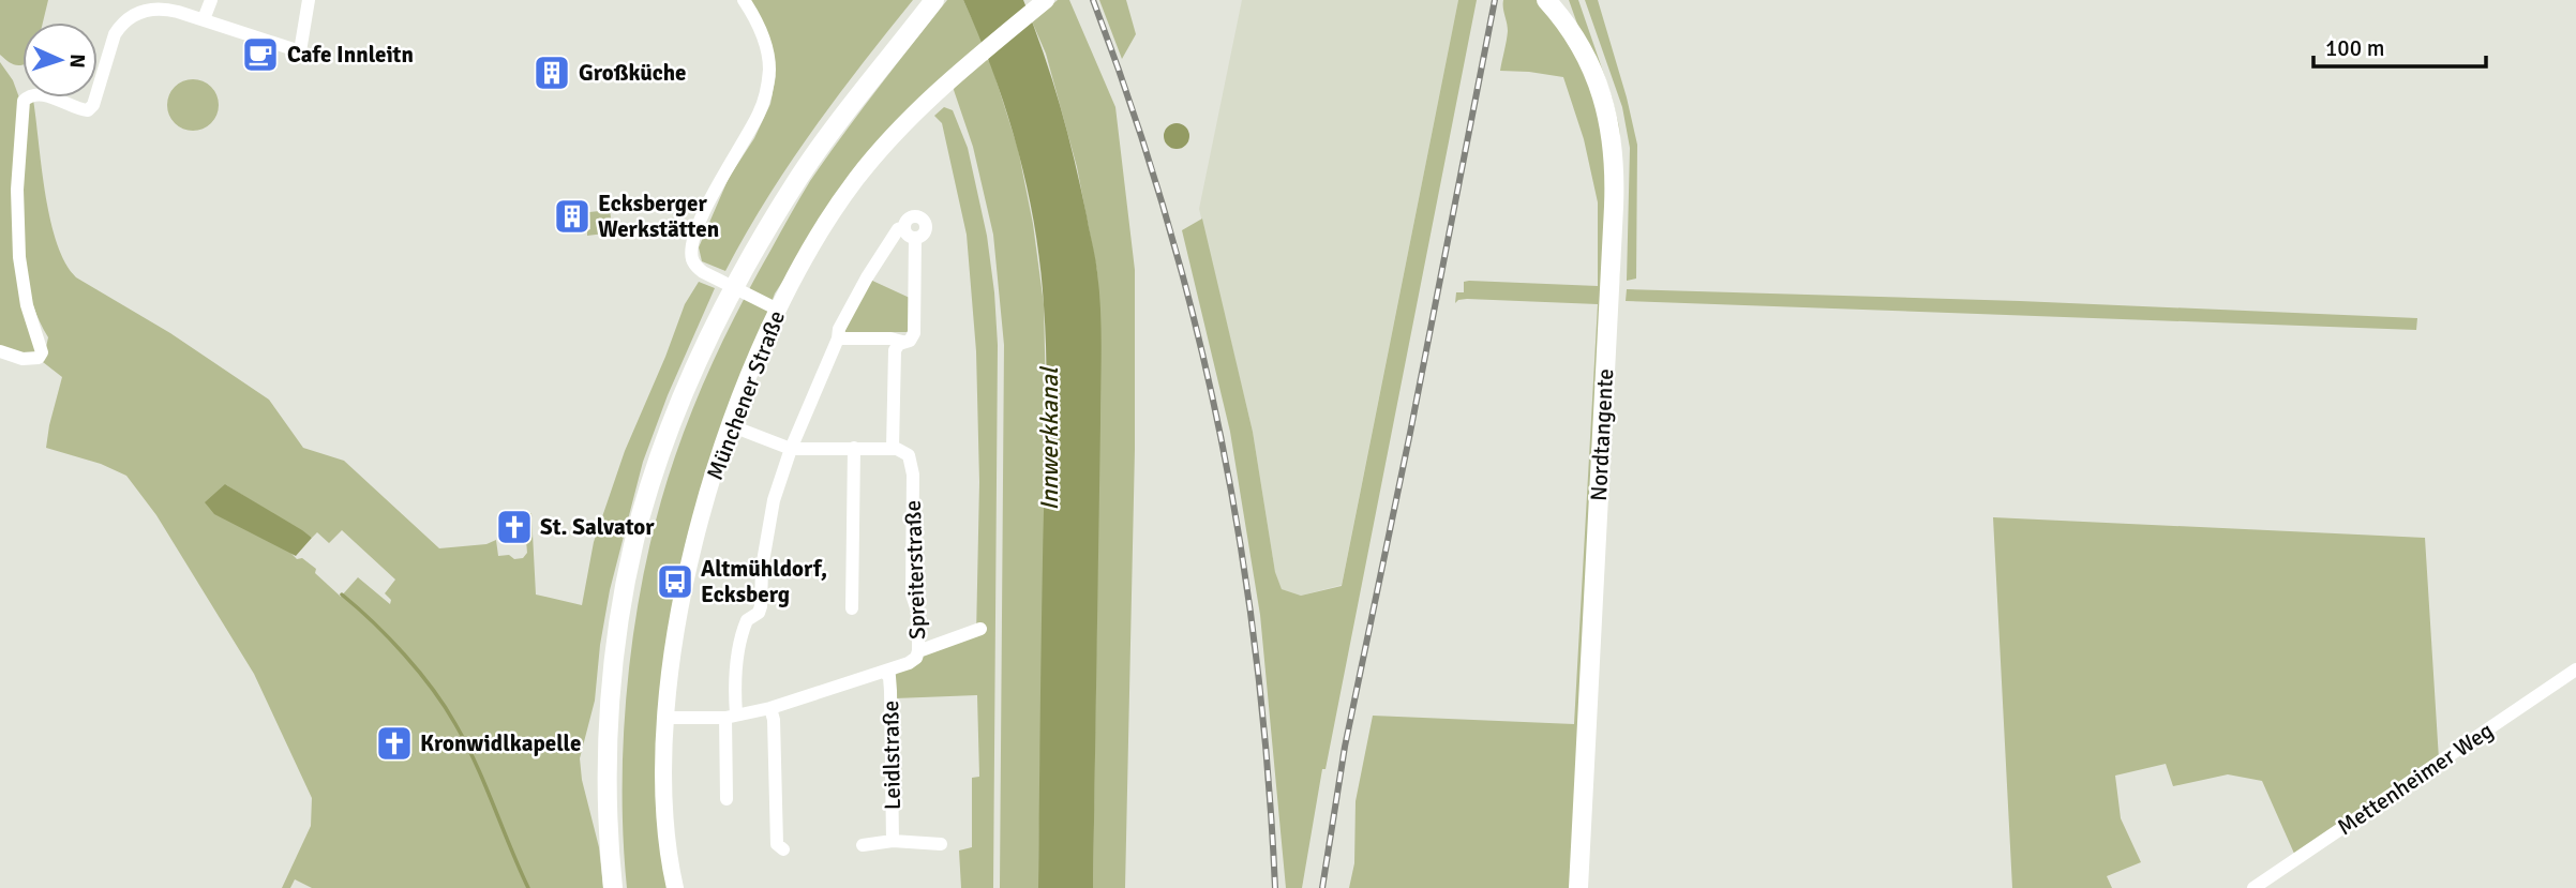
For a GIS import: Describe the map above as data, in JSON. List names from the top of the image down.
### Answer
{
  "streets": {
    "main road": ["Nordtangente"],
    "street": [
      "Münchener Straße",
      "Spreiterstraße",
      "Leidlstraße",
      "Mettenheimer Weg"
    ]
  },
  "crossings": [
    ["Münchener Straße", "Spreiterstraße"],
    ["Spreiterstraße", "Leidlstraße"]
  ],
  "water": ["Innwerkkanal"],
  "places": {
    "cafe": ["Cafe Innleitn"],
    "building": ["Großküche", "Ecksberger Werkstätten"],
    "church": ["St. Salvator", "Kronwidlkapelle"],
    "bus stop": ["Altmühldorf, Ecksberg"]
  },
  "scale_bar": "100 m",
  "north": "right"
}
